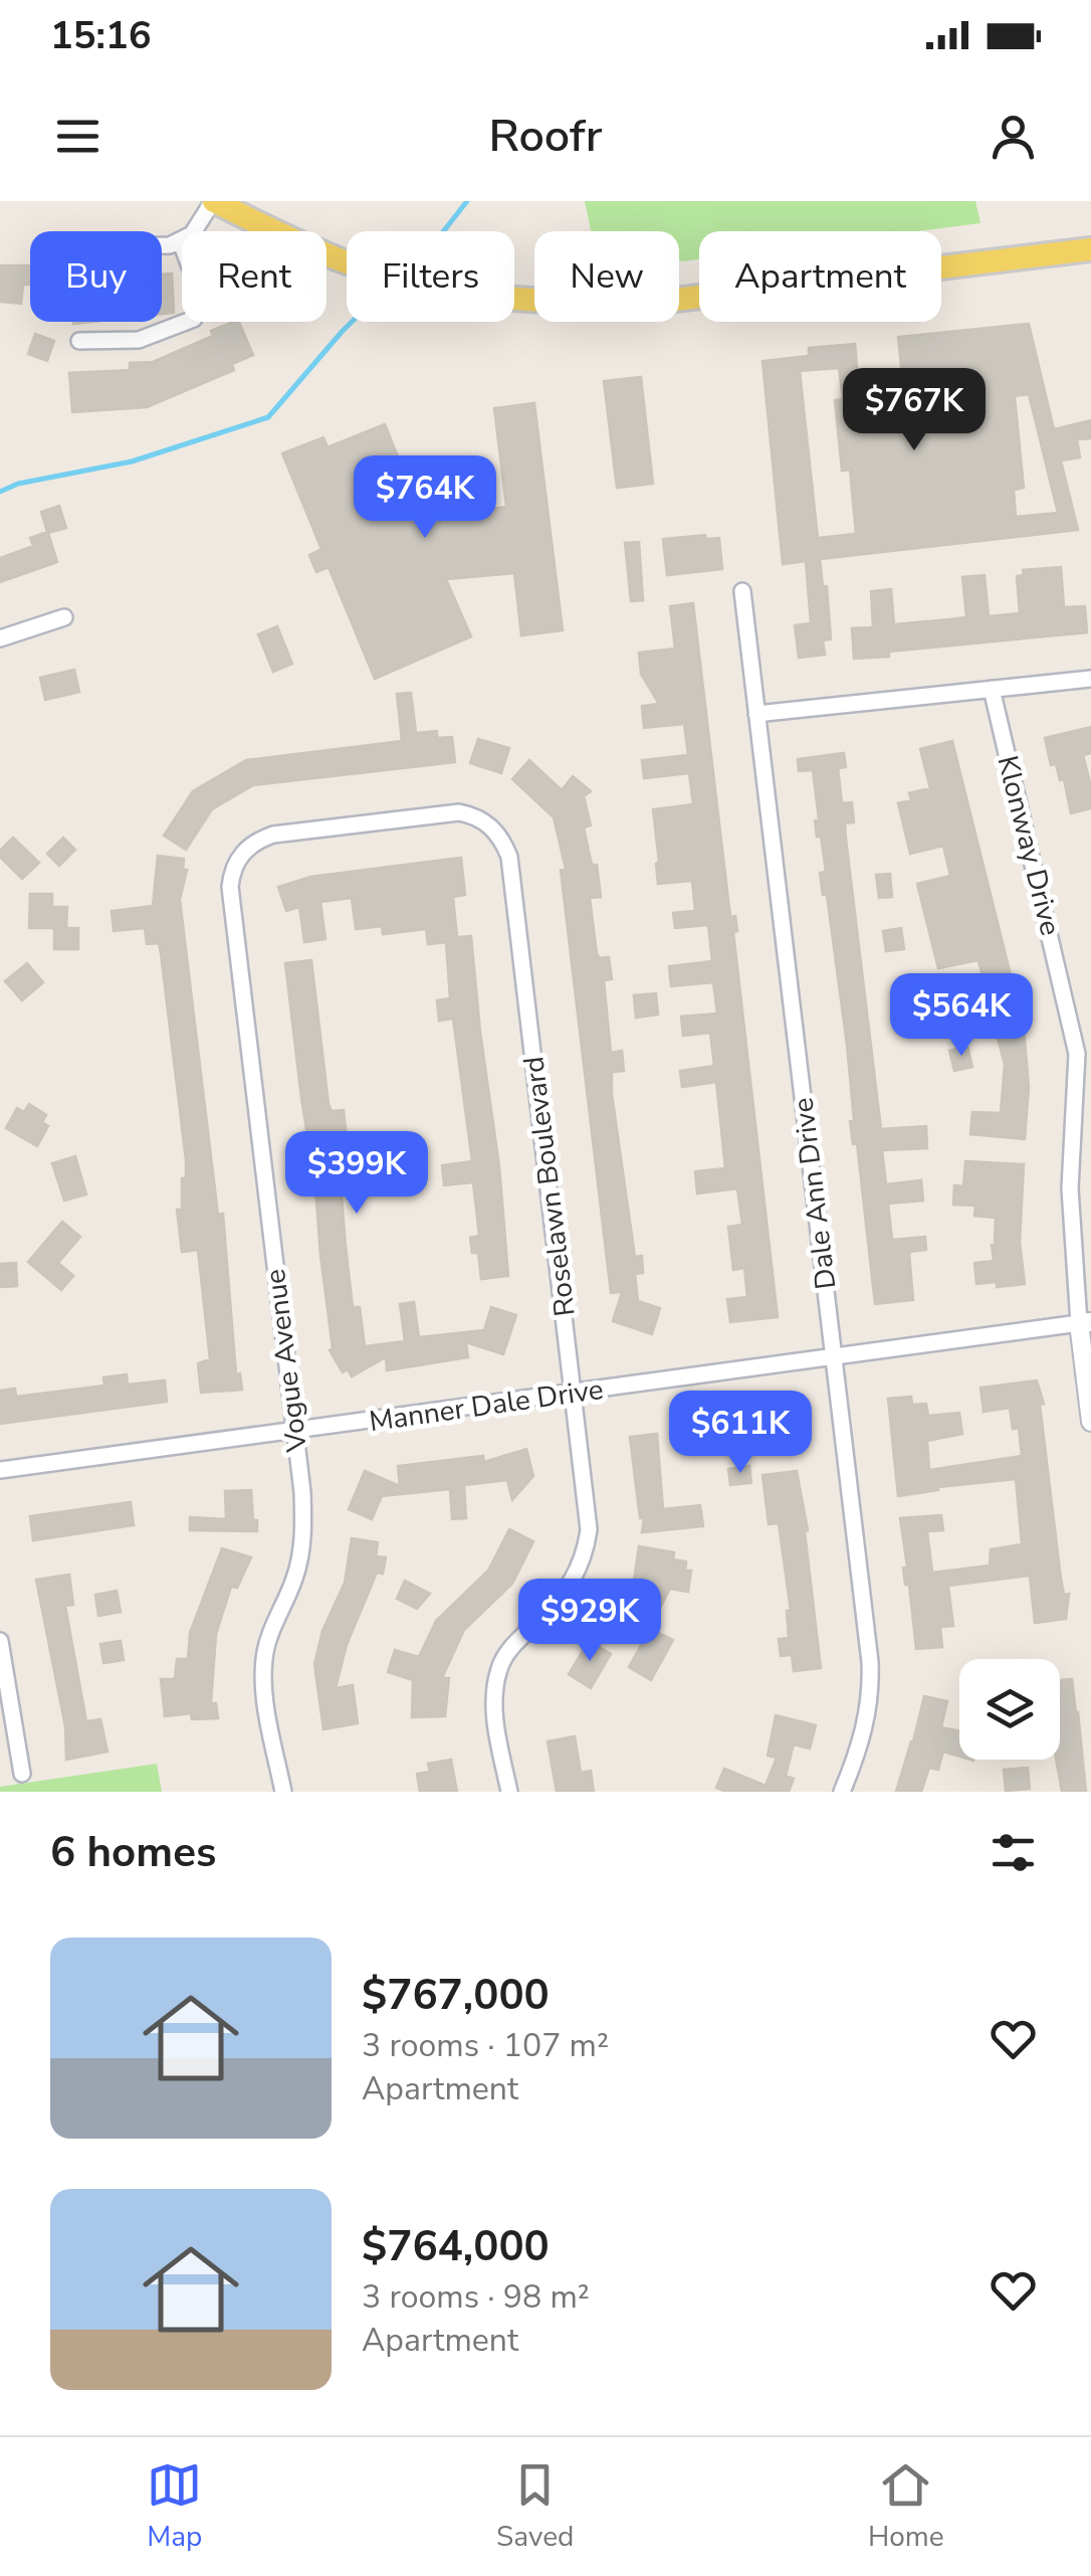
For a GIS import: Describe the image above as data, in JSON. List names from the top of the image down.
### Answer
{
  "streets": {
    "street": [
      "Klonway Drive",
      "Roselawn Boulevard",
      "Dale Ann Drive",
      "Vogue Avenue",
      "Manner Dale Drive"
    ]
  },
  "crossings": [
    ["Klonway Drive", "Manner Dale Drive"],
    ["Roselawn Boulevard", "Vogue Avenue"],
    ["Roselawn Boulevard", "Manner Dale Drive"],
    ["Dale Ann Drive", "Manner Dale Drive"],
    ["Vogue Avenue", "Manner Dale Drive"]
  ],
  "page": {
    "status": "15:16",
    "header": "Roofr",
    "chip": [
      "Buy",
      "Rent",
      "Filters",
      "New",
      "Apartment"
    ],
    "price": [
      "$767K",
      "$764K",
      "$564K",
      "$399K",
      "$611K",
      "$929K"
    ],
    "heading": "6 homes",
    "list": [
      {
        "name": "$767,000",
        "note": "3 rooms · 107 m² · Apartment"
      },
      {
        "name": "$764,000",
        "note": "3 rooms · 98 m² · Apartment"
      }
    ],
    "tabs": ["Map", "Saved", "Home"]
  }
}
